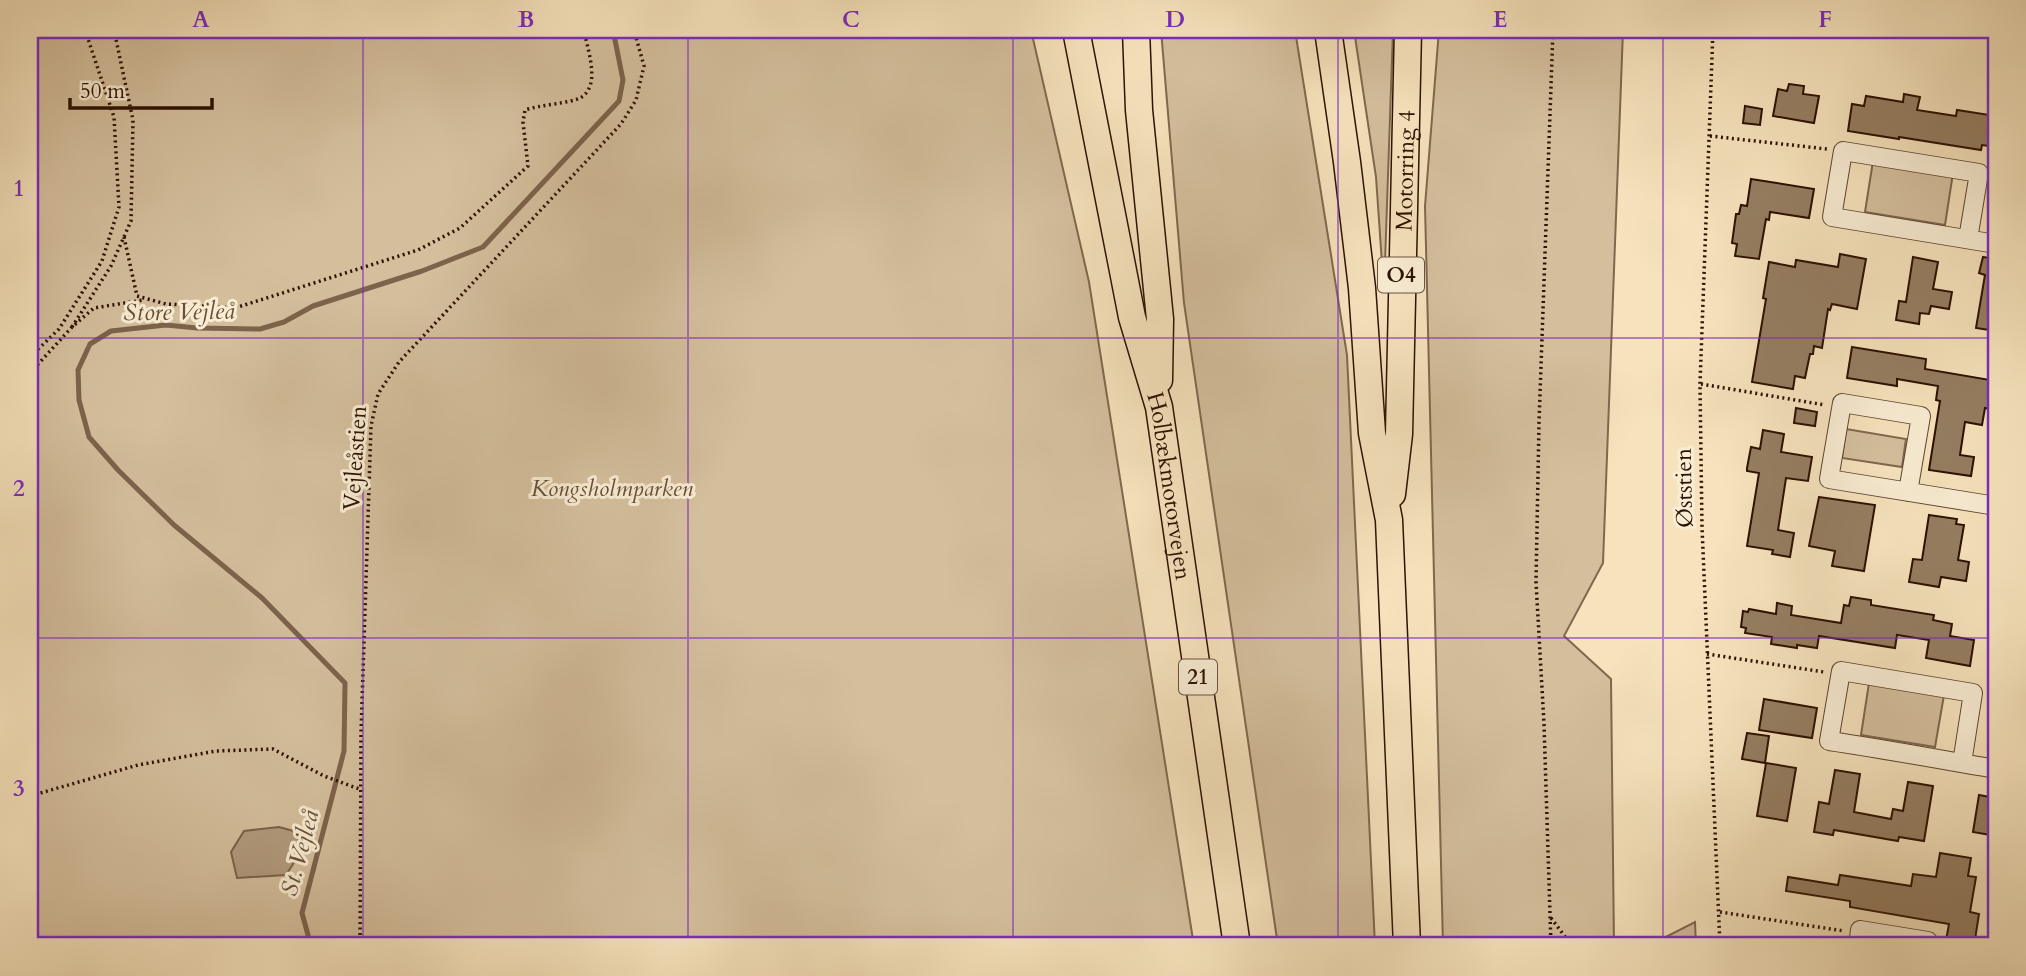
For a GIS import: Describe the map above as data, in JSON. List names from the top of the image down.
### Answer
{
  "streets": {
    "highway": [
      "Motorring 4",
      "O4",
      "Holbækmotorvejen",
      "21"
    ],
    "path": ["Vejleåstien", "Øststien"]
  },
  "water": ["Store Vejleå", "St. Vejleå"],
  "parks": ["Kongsholmparken"],
  "scale_bar": "50 m",
  "grid": {
    "columns": [
      "A",
      "B",
      "C",
      "D",
      "E",
      "F"
    ],
    "rows": ["1", "2", "3"]
  }
}
